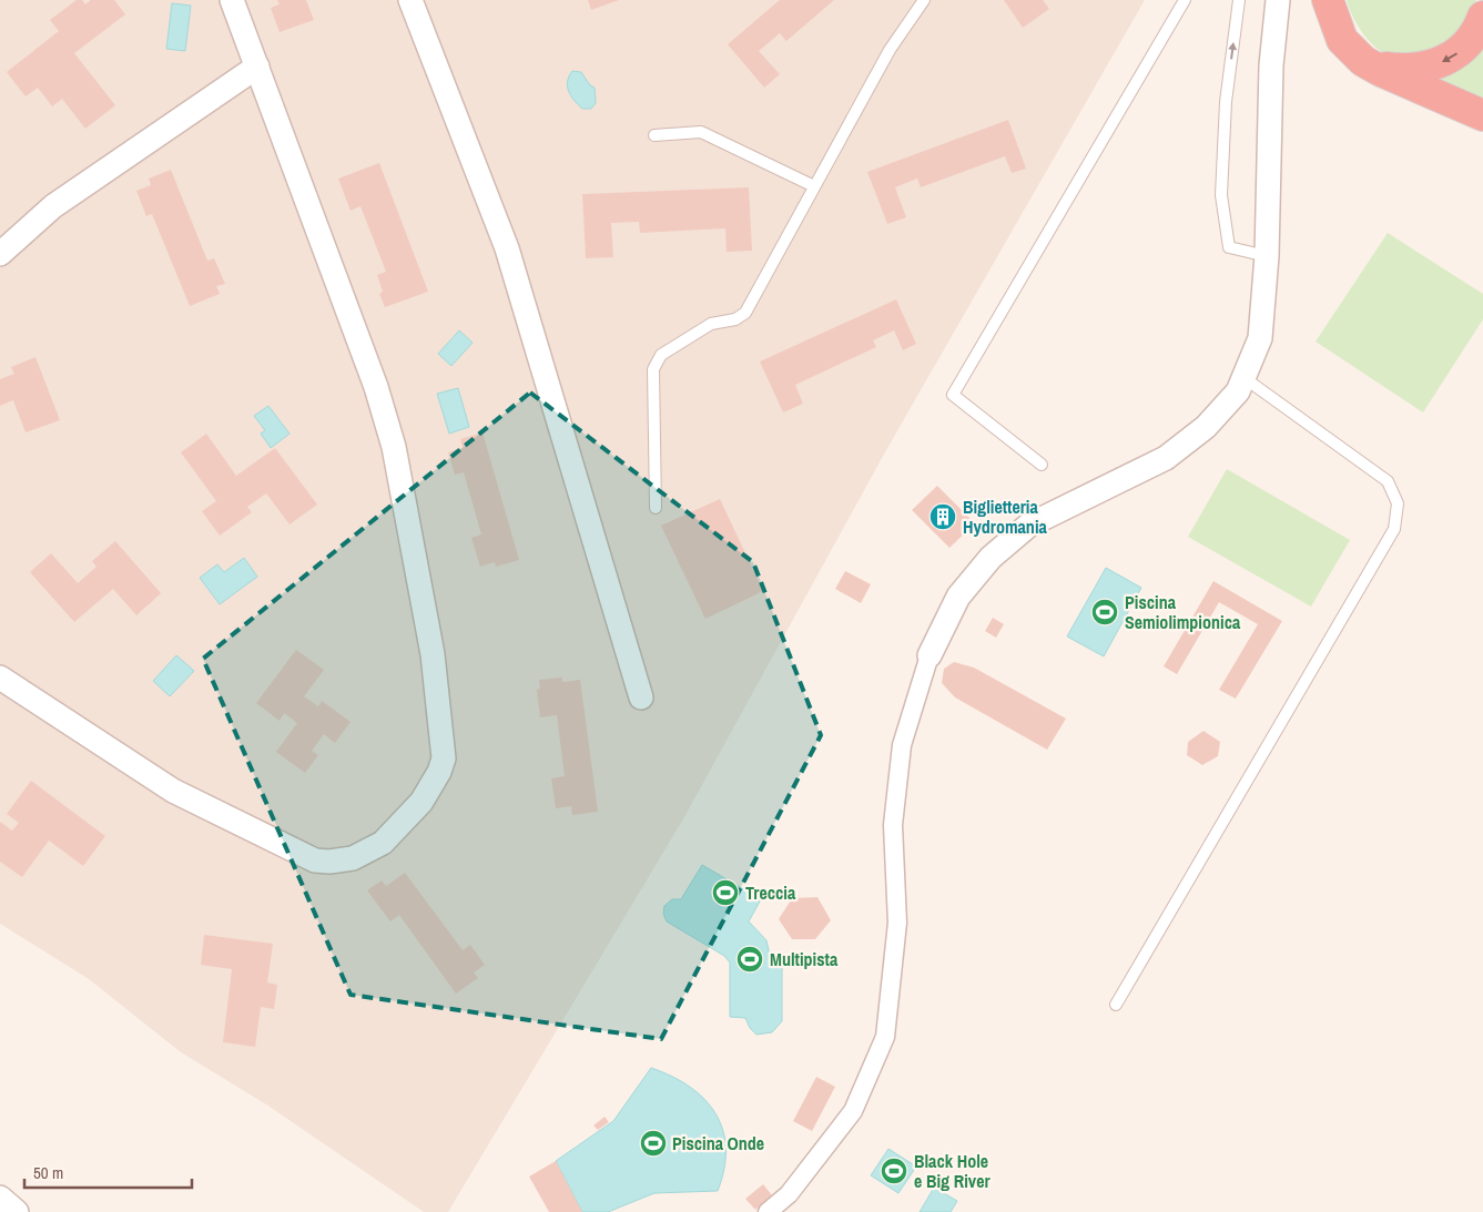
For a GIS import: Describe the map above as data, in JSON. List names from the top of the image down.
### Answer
{
  "places": {
    "building": ["Biglietteria Hydromania"],
    "sports": [
      "Piscina Semiolimpionica",
      "Treccia",
      "Multipista",
      "Piscina Onde",
      "Black Hole e Big River"
    ]
  },
  "scale_bar": "50 m"
}
